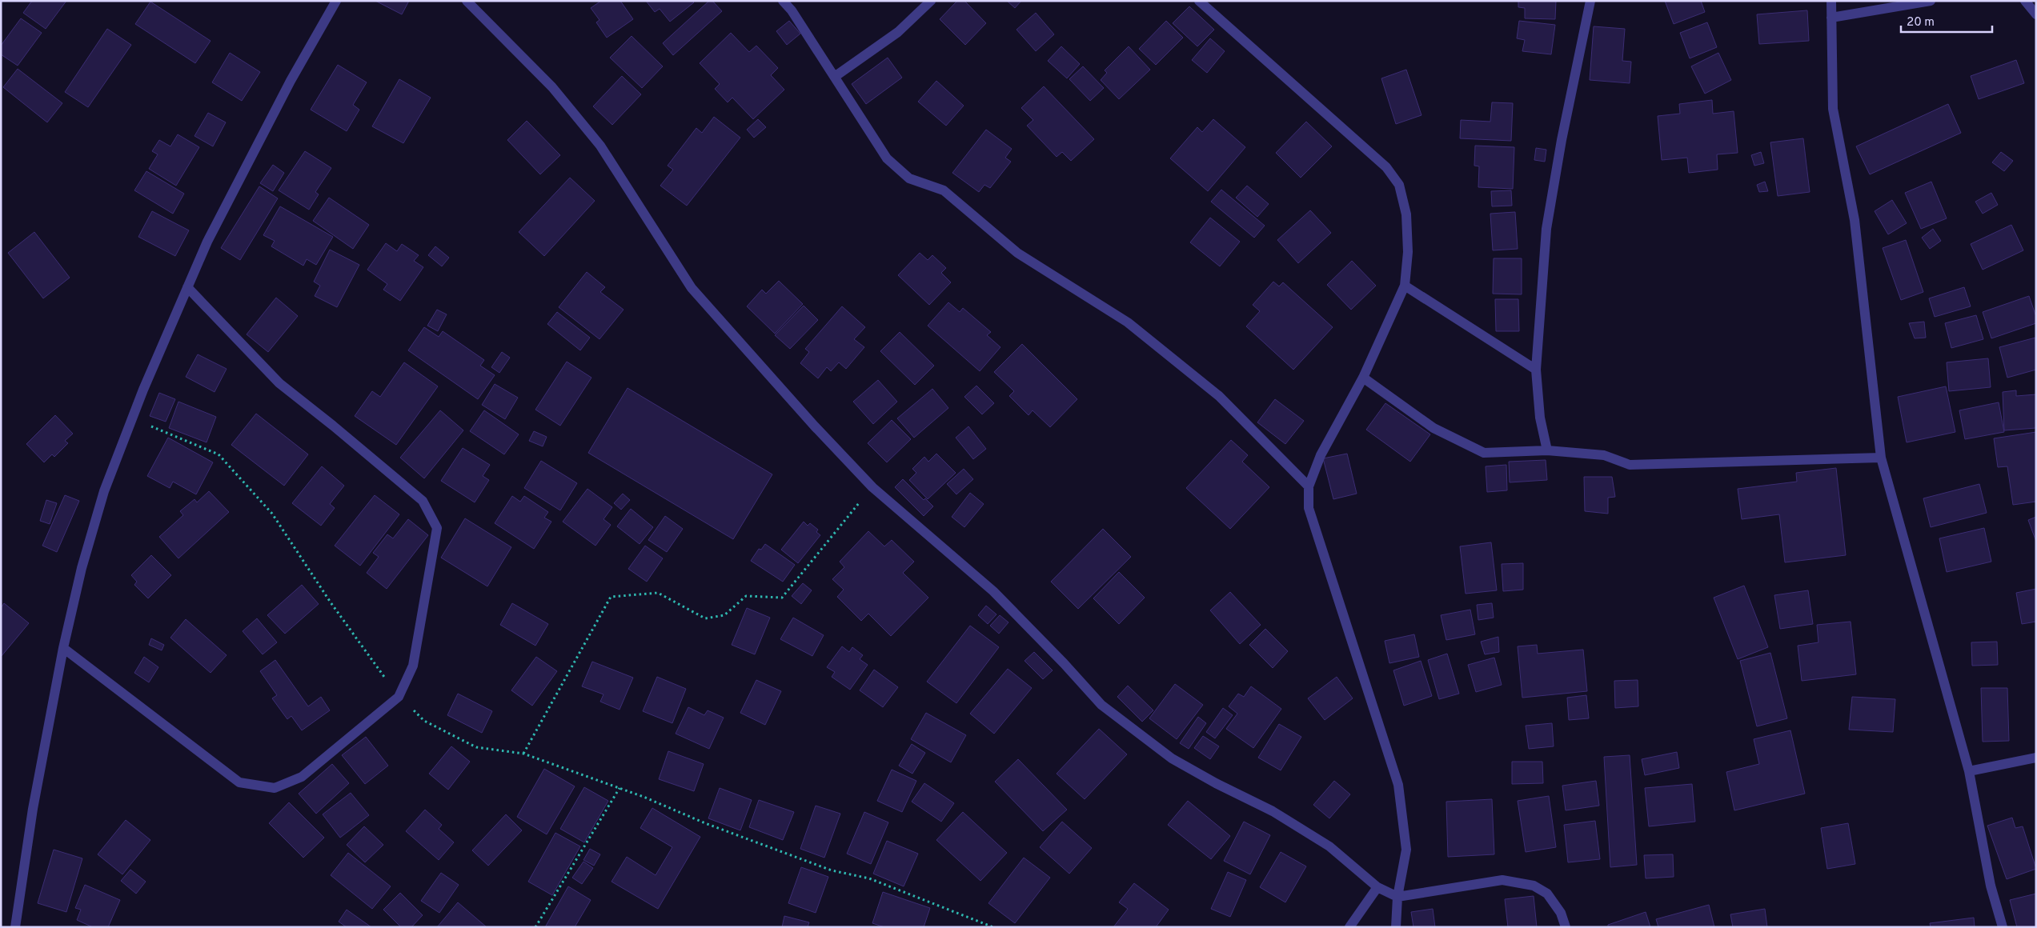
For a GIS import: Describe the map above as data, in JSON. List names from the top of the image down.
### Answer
{
  "scale_bar": "20 m"
}
